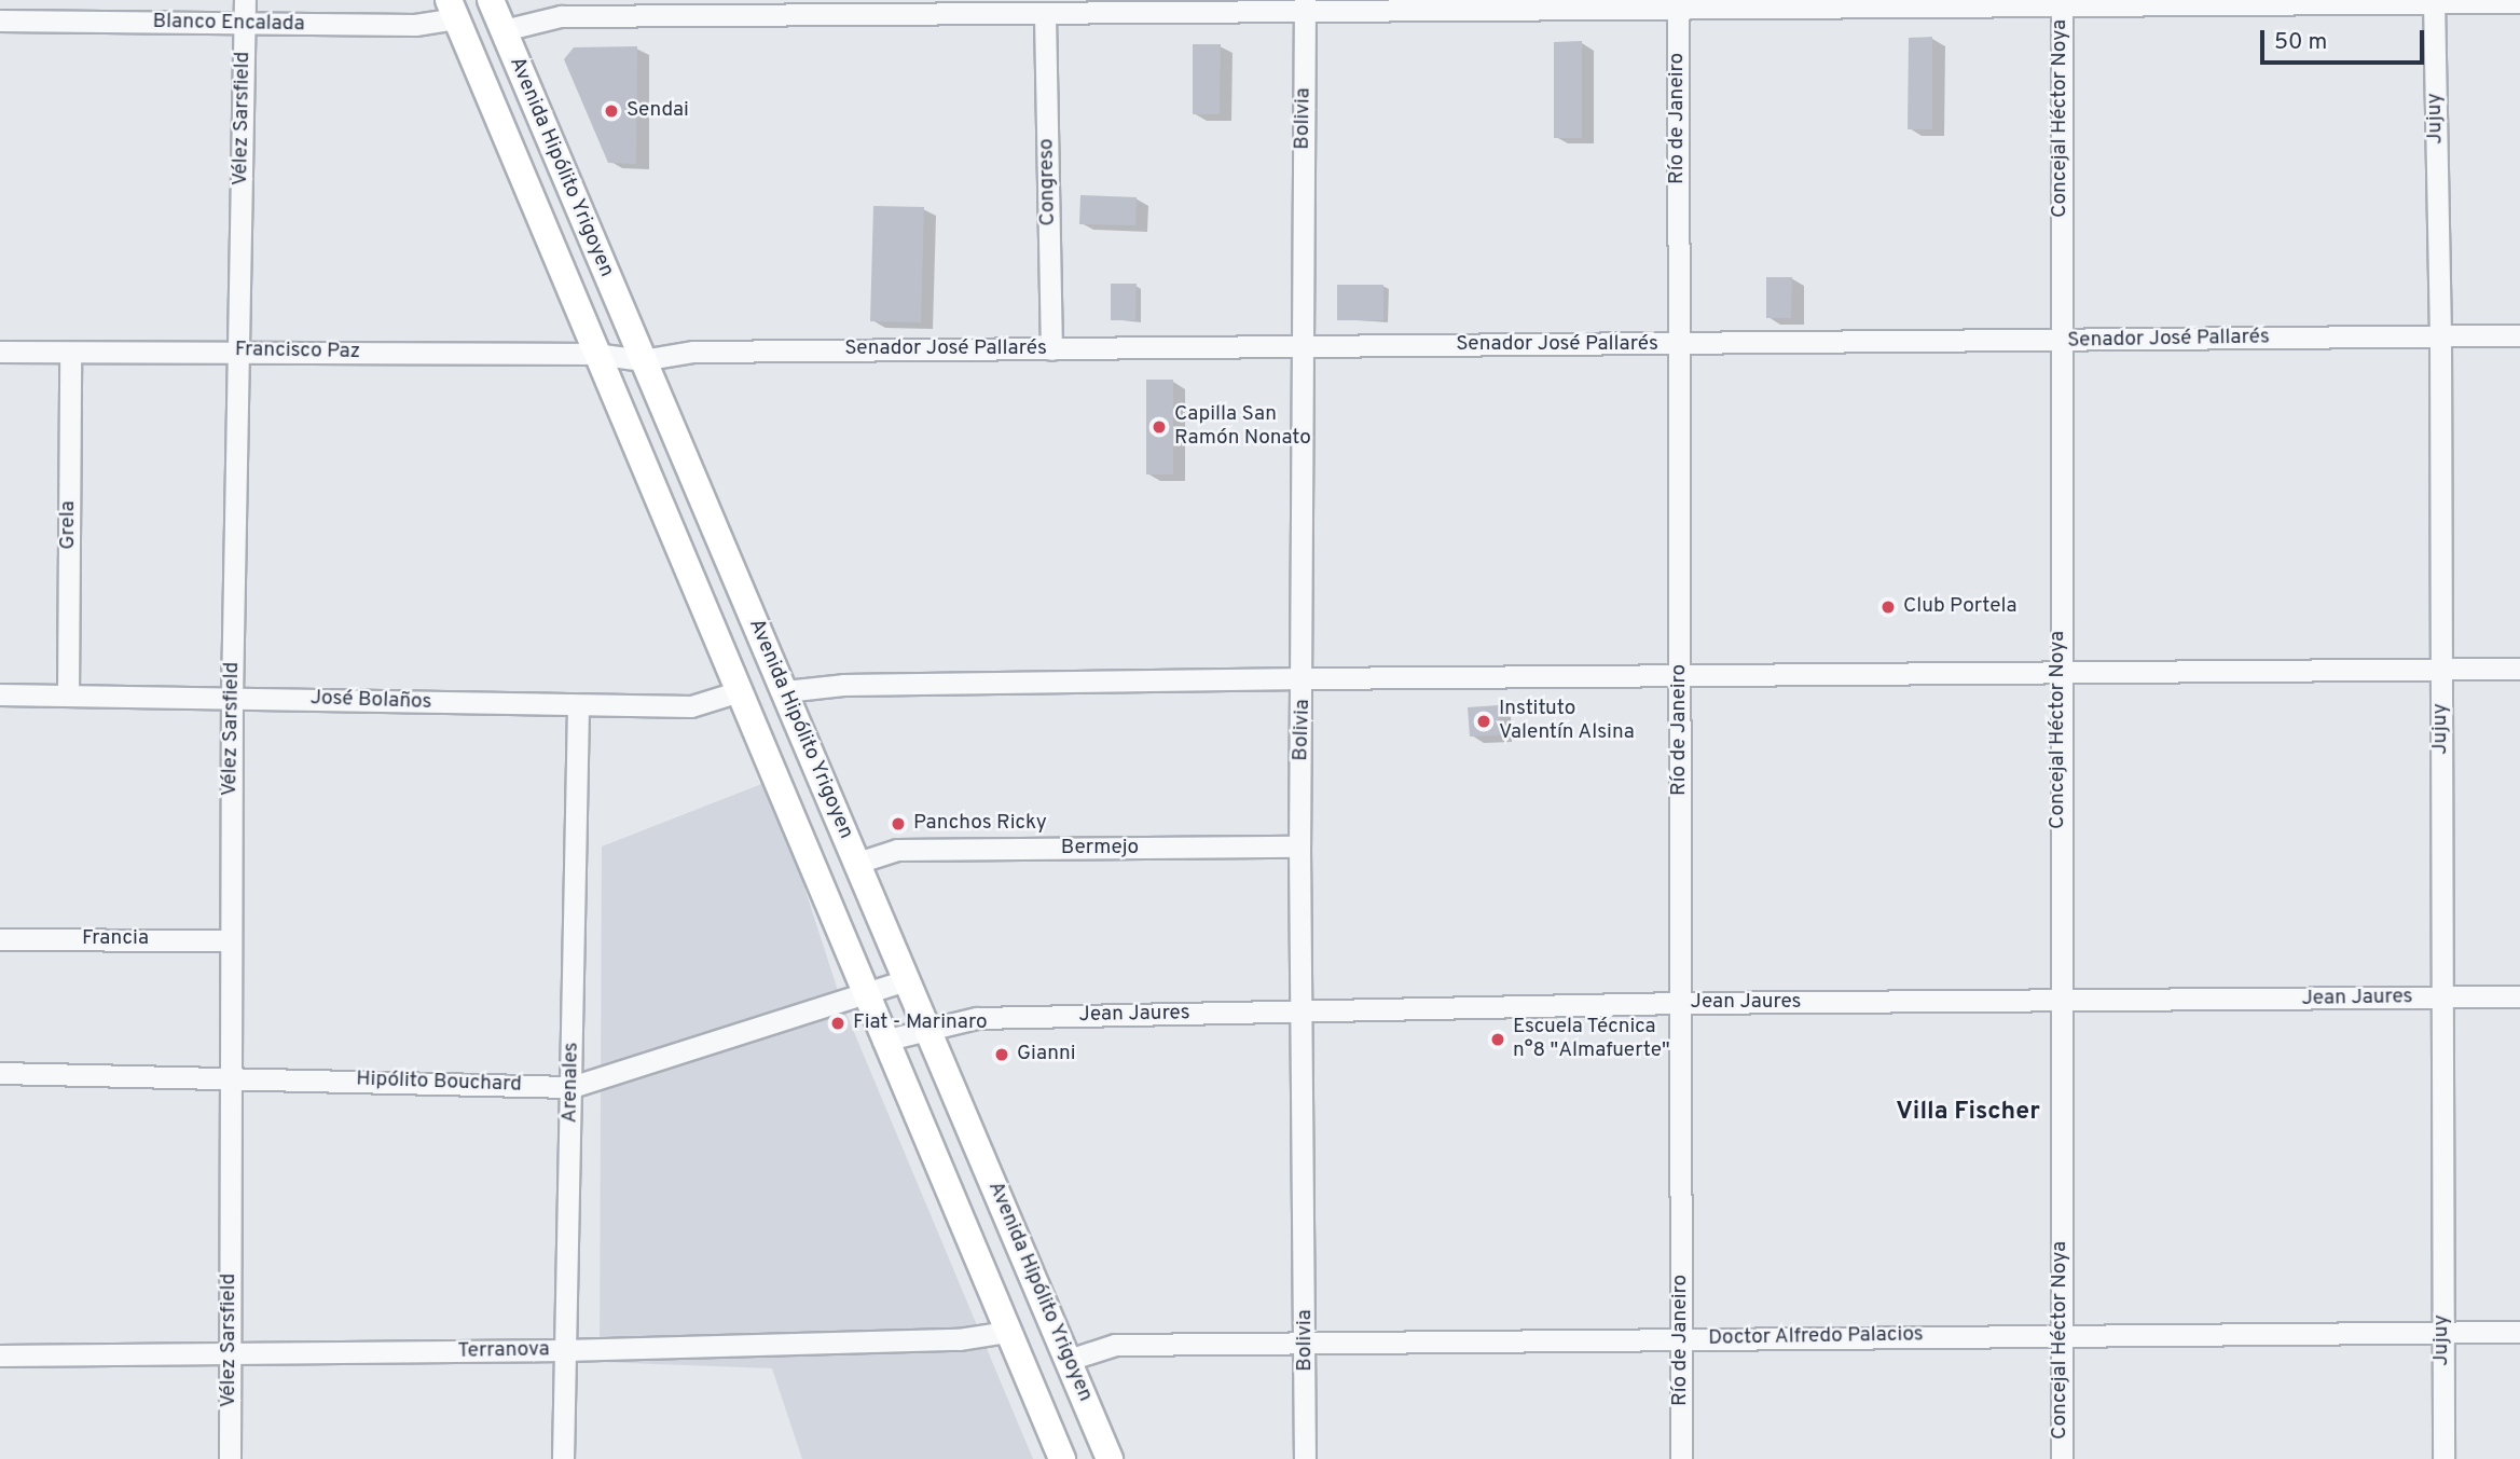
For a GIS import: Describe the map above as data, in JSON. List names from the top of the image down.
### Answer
{
  "streets": {
    "main road": ["Avenida Hipólito Yrigoyen"],
    "street": [
      "Blanco Encalada",
      "Vélez Sarsfield",
      "Bolivia",
      "Río de Janeiro",
      "Concejal Héctor Noya",
      "Jujuy",
      "Congreso",
      "Senador José Pallarés",
      "Francisco Paz",
      "Grela",
      "José Bolaños",
      "Bermejo",
      "Francia",
      "Jean Jaures",
      "Hipólito Bouchard",
      "Arenales",
      "Doctor Alfredo Palacios",
      "Terranova"
    ]
  },
  "crossings": [
    ["Blanco Encalada", "Vélez Sarsfield"],
    ["Blanco Encalada", "Avenida Hipólito Yrigoyen"],
    ["Vélez Sarsfield", "Francisco Paz"],
    ["Vélez Sarsfield", "José Bolaños"],
    ["Vélez Sarsfield", "Francia"],
    ["Vélez Sarsfield", "Hipólito Bouchard"],
    ["Vélez Sarsfield", "Terranova"],
    ["Bolivia", "Senador José Pallarés"],
    ["Bolivia", "Bermejo"],
    ["Bolivia", "Jean Jaures"],
    ["Bolivia", "Doctor Alfredo Palacios"],
    ["Río de Janeiro", "Senador José Pallarés"],
    ["Río de Janeiro", "Jean Jaures"],
    ["Río de Janeiro", "Doctor Alfredo Palacios"],
    ["Concejal Héctor Noya", "Senador José Pallarés"],
    ["Concejal Héctor Noya", "Jean Jaures"],
    ["Concejal Héctor Noya", "Doctor Alfredo Palacios"],
    ["Jujuy", "Senador José Pallarés"],
    ["Jujuy", "Jean Jaures"],
    ["Jujuy", "Doctor Alfredo Palacios"],
    ["Avenida Hipólito Yrigoyen", "Senador José Pallarés"],
    ["Avenida Hipólito Yrigoyen", "Francisco Paz"],
    ["Avenida Hipólito Yrigoyen", "José Bolaños"],
    ["Avenida Hipólito Yrigoyen", "Bermejo"],
    ["Avenida Hipólito Yrigoyen", "Jean Jaures"],
    ["Avenida Hipólito Yrigoyen", "Hipólito Bouchard"],
    ["Avenida Hipólito Yrigoyen", "Doctor Alfredo Palacios"],
    ["Avenida Hipólito Yrigoyen", "Terranova"],
    ["Congreso", "Senador José Pallarés"],
    ["Senador José Pallarés", "Francisco Paz"],
    ["Francisco Paz", "Grela"],
    ["Grela", "José Bolaños"],
    ["José Bolaños", "Arenales"],
    ["Hipólito Bouchard", "Arenales"],
    ["Arenales", "Terranova"]
  ],
  "districts": ["Villa Fischer"],
  "places": [
    "Sendai",
    "Capilla San Ramón Nonato",
    "Club Portela",
    "Instituto Valentín Alsina",
    "Panchos Ricky",
    "Fiat - Marinaro",
    "Escuela Técnica n°8 \"Almafuerte\"",
    "Gianni"
  ],
  "scale_bar": "50 m"
}
